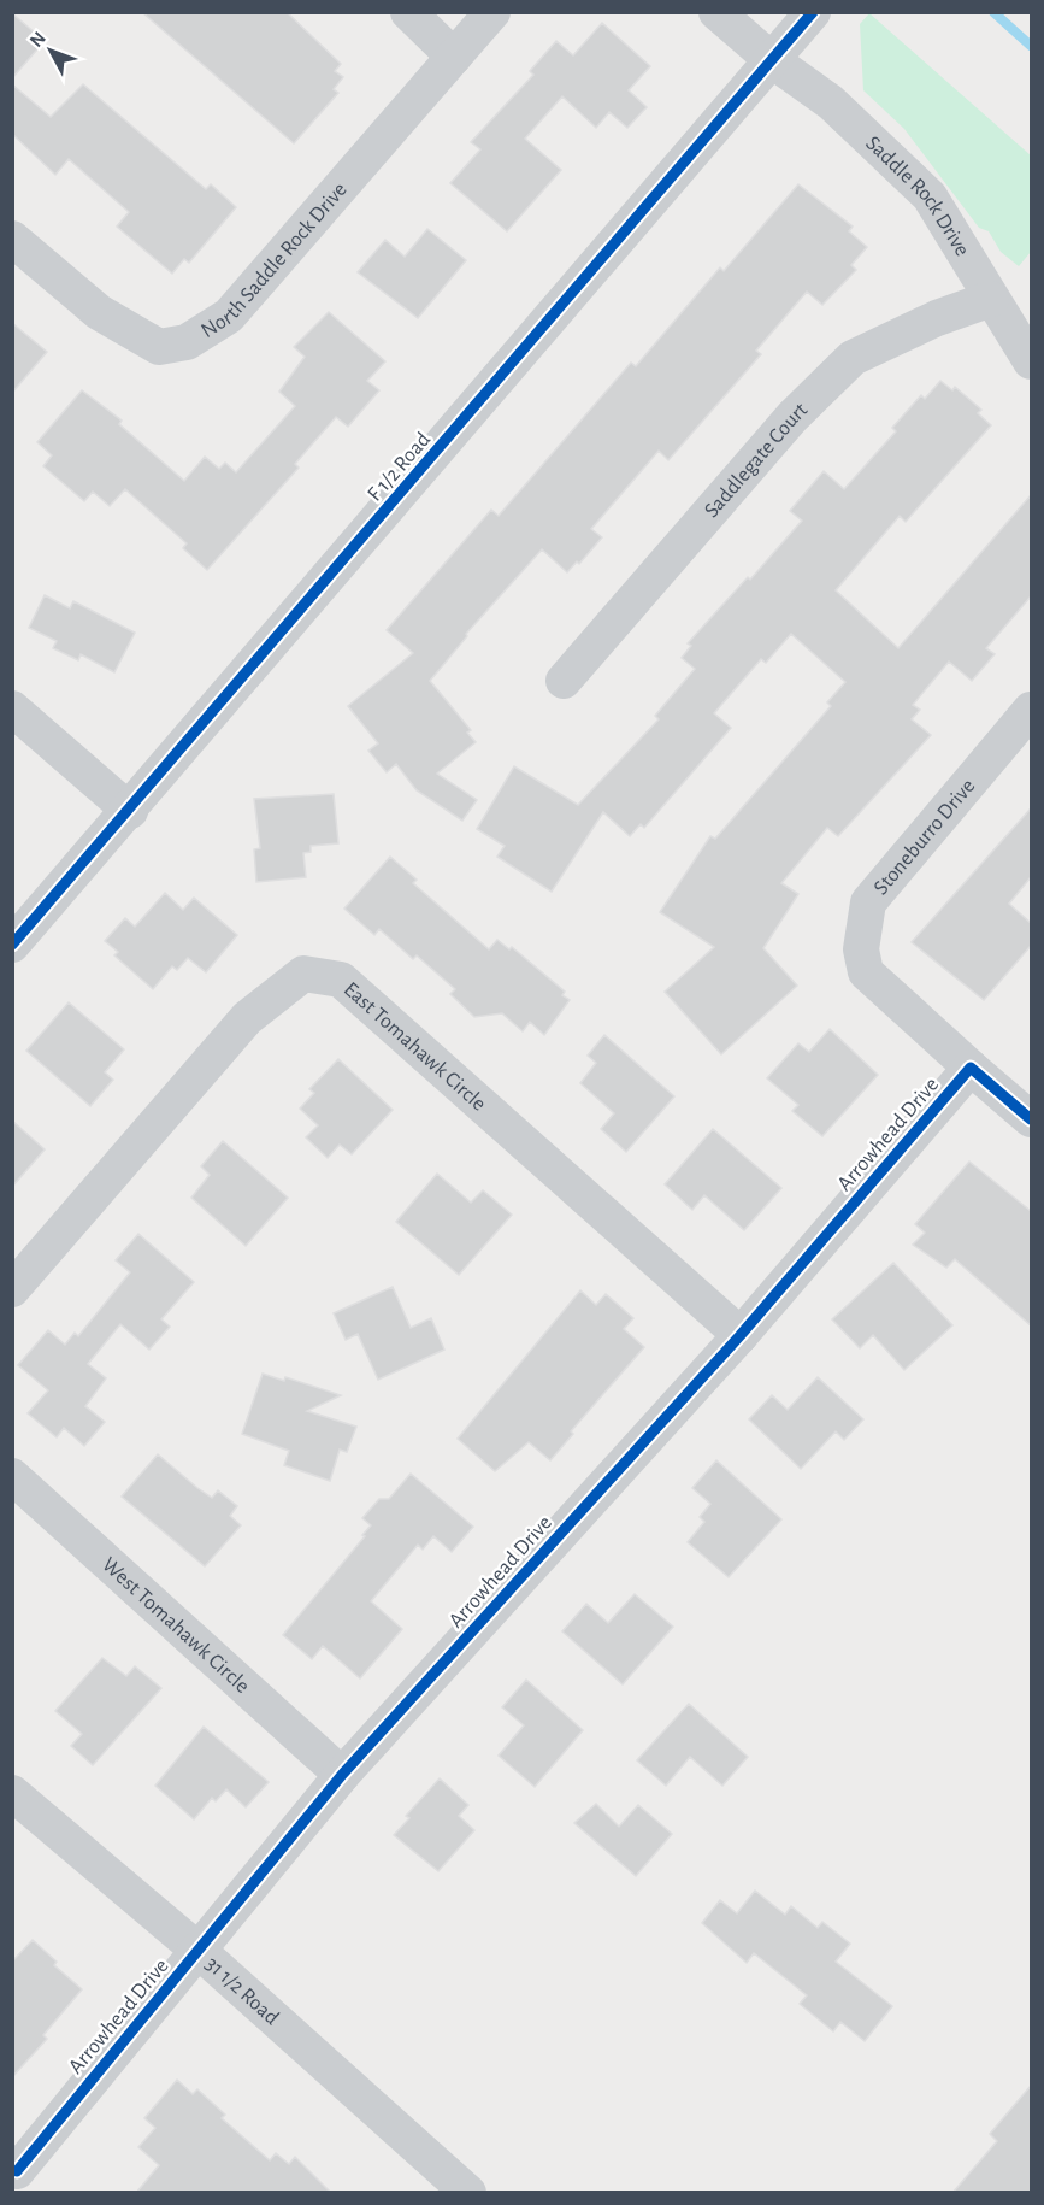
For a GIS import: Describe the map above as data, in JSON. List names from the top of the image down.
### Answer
{
  "streets": {
    "street": [
      "Saddle Rock Drive",
      "North Saddle Rock Drive",
      "Saddlegate Court",
      "F 1/2 Road",
      "Stoneburro Drive",
      "East Tomahawk Circle",
      "Arrowhead Drive",
      "West Tomahawk Circle",
      "31 1/2 Road"
    ]
  },
  "crossings": [
    ["Saddle Rock Drive", "Saddlegate Court"],
    ["Saddle Rock Drive", "F 1/2 Road"],
    ["Stoneburro Drive", "Arrowhead Drive"],
    ["East Tomahawk Circle", "Arrowhead Drive"],
    ["Arrowhead Drive", "West Tomahawk Circle"],
    ["Arrowhead Drive", "31 1/2 Road"]
  ],
  "north": "top left"
}
